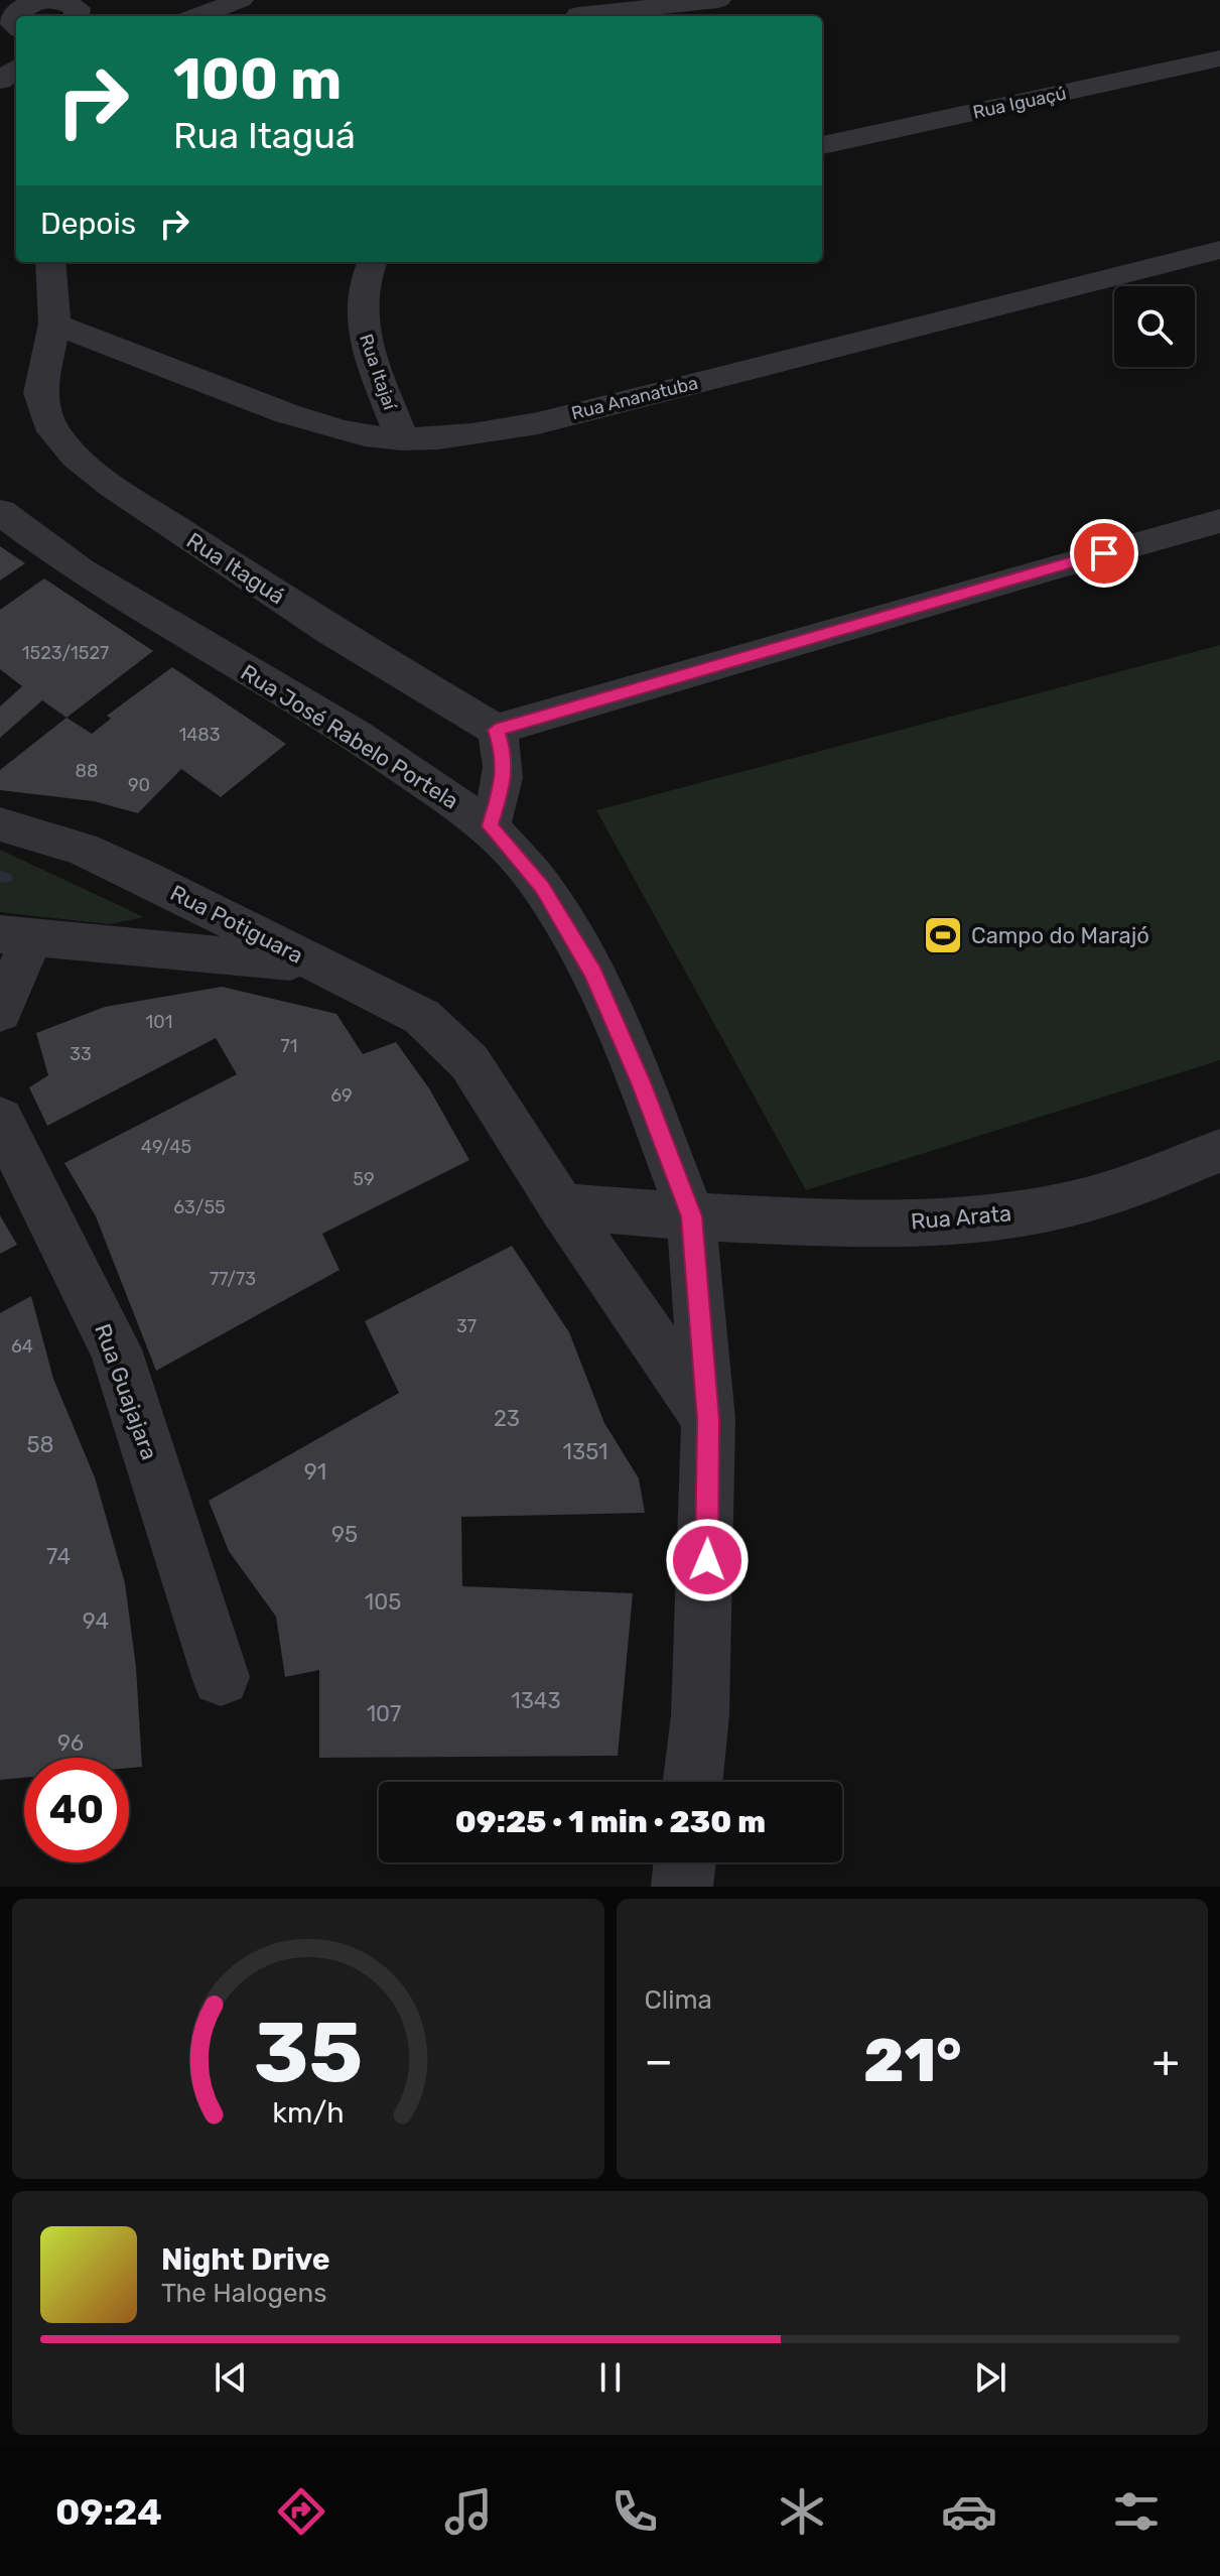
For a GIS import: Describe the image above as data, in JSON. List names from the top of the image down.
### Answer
{
  "streets": {
    "street": [
      "Rua Iguaçú",
      "Rua Itajaí",
      "Rua Ananatuba",
      "Rua Itaguá",
      "Rua José Rabelo Portela",
      "Rua Potiguara",
      "Rua Arata",
      "Rua Guajajara"
    ]
  },
  "crossings": [
    ["Rua Itajaí", "Rua Ananatuba"],
    ["Rua Ananatuba", "Rua Itaguá"],
    ["Rua José Rabelo Portela", "Rua Arata"]
  ],
  "places": {
    "sports": ["Campo do Marajó"]
  },
  "house_numbers": [
    "1523/1527",
    "1483",
    "88",
    "90",
    "101",
    "71",
    "33",
    "69",
    "49/45",
    "59",
    "63/55",
    "77/73",
    "37",
    "64",
    "23",
    "58",
    "1351",
    "91",
    "95",
    "74",
    "105",
    "94",
    "1343",
    "107",
    "96"
  ],
  "page": {
    "turn": ["100 m", "Rua Itaguá"],
    "then": "Depois",
    "limit": "40",
    "trip": "09:25 · 1 min · 230 m",
    "tile": "Clima",
    "heat": ["−", "21°", "+"],
    "song": ["Night Drive", "The Halogens"],
    "tabs": "09:24",
    "gauge": ["35", "km/h"]
  }
}
